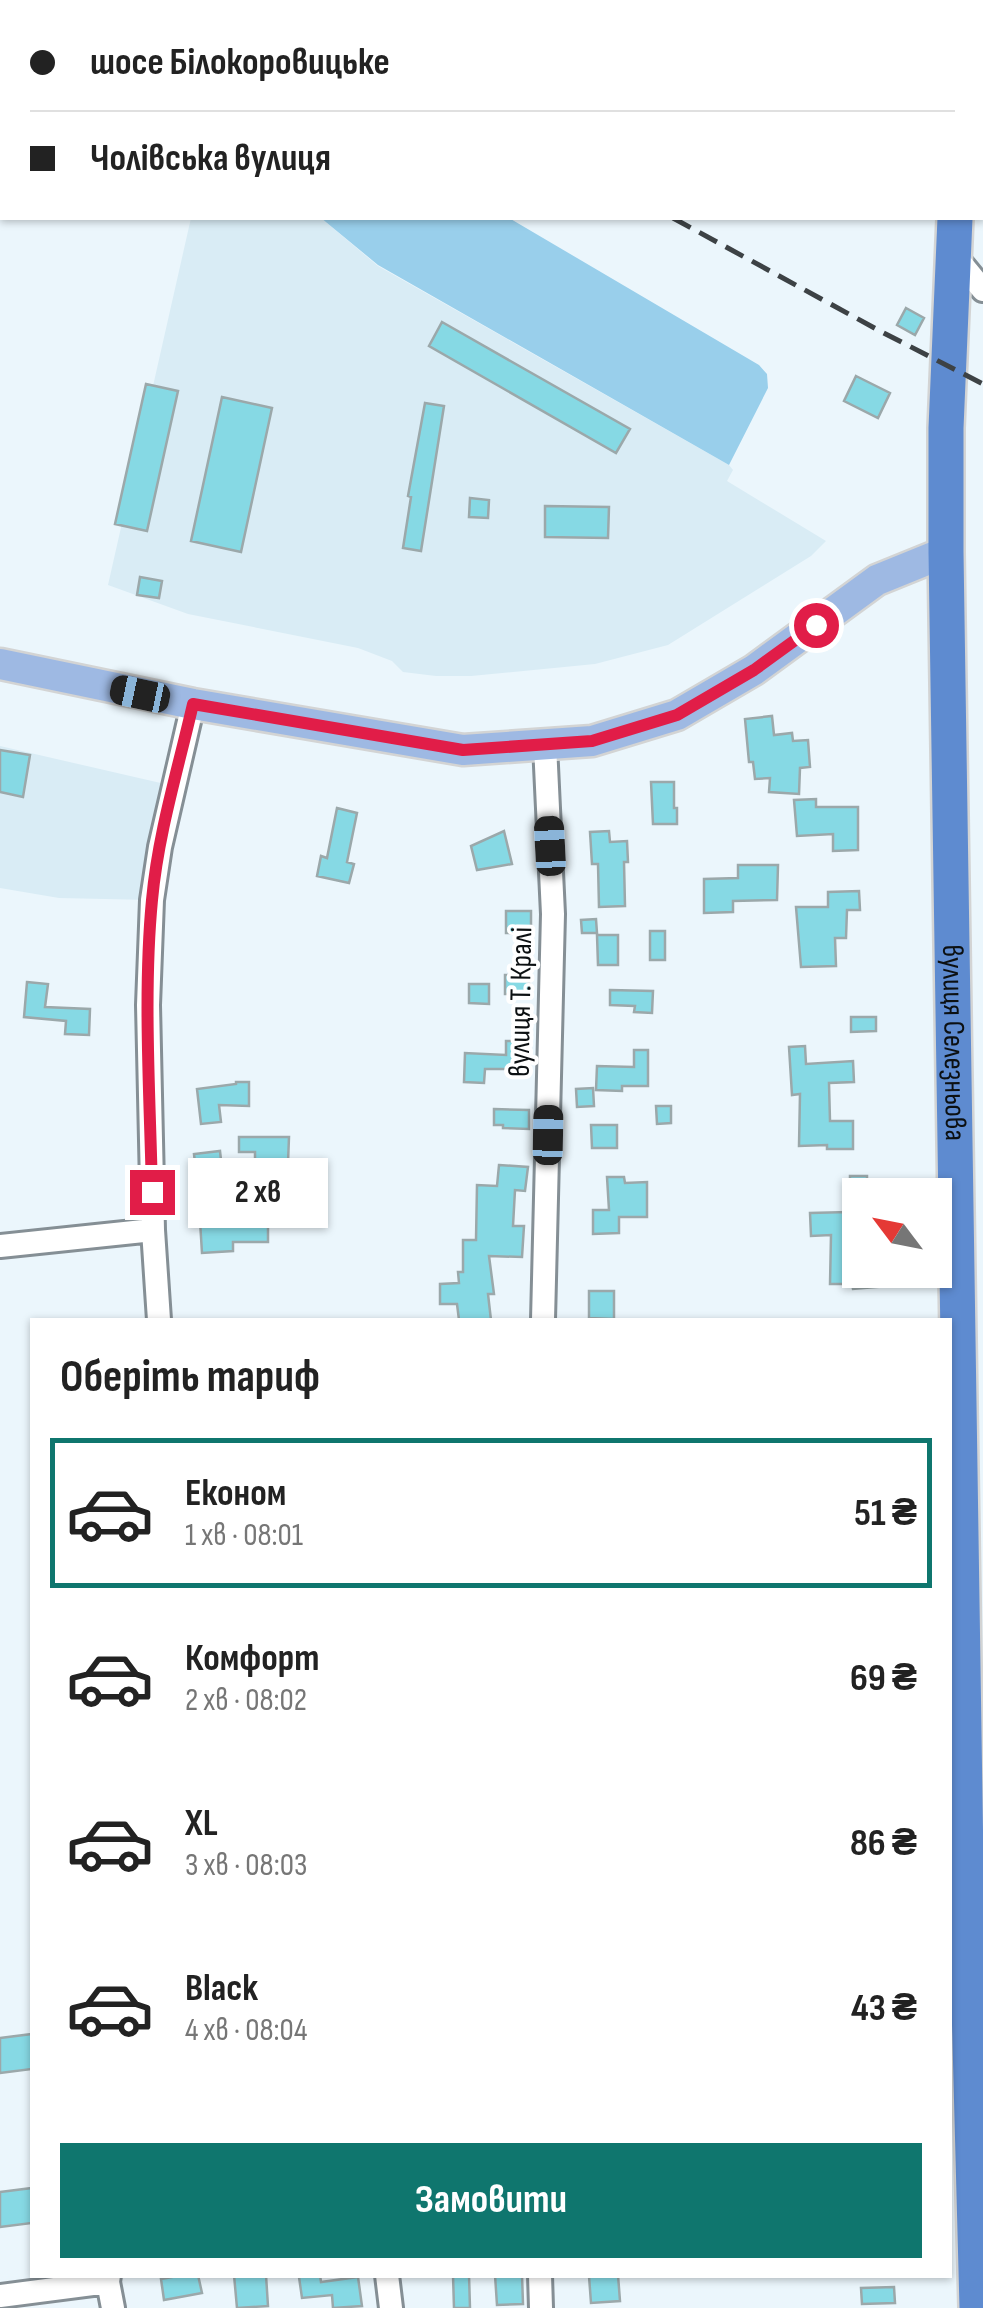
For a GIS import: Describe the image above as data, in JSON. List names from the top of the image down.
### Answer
{
  "streets": {
    "highway": ["вулиця Селезньова"],
    "street": ["вулиця Т. Кралі"]
  },
  "north": "top left",
  "page": {
    "banner": ["шосе Білокоровицьке", "Чолівська вулиця"],
    "bubble": "2 хв",
    "heading": "Оберіть тариф",
    "list": [
      {
        "name": "Економ",
        "note": "1 хв · 08:01",
        "value": "51 ₴"
      },
      {
        "name": "Комфорт",
        "note": "2 хв · 08:02",
        "value": "69 ₴"
      },
      {
        "name": "XL",
        "note": "3 хв · 08:03",
        "value": "86 ₴"
      },
      {
        "name": "Black",
        "note": "4 хв · 08:04",
        "value": "43 ₴"
      }
    ],
    "buttons": "Замовити"
  }
}
